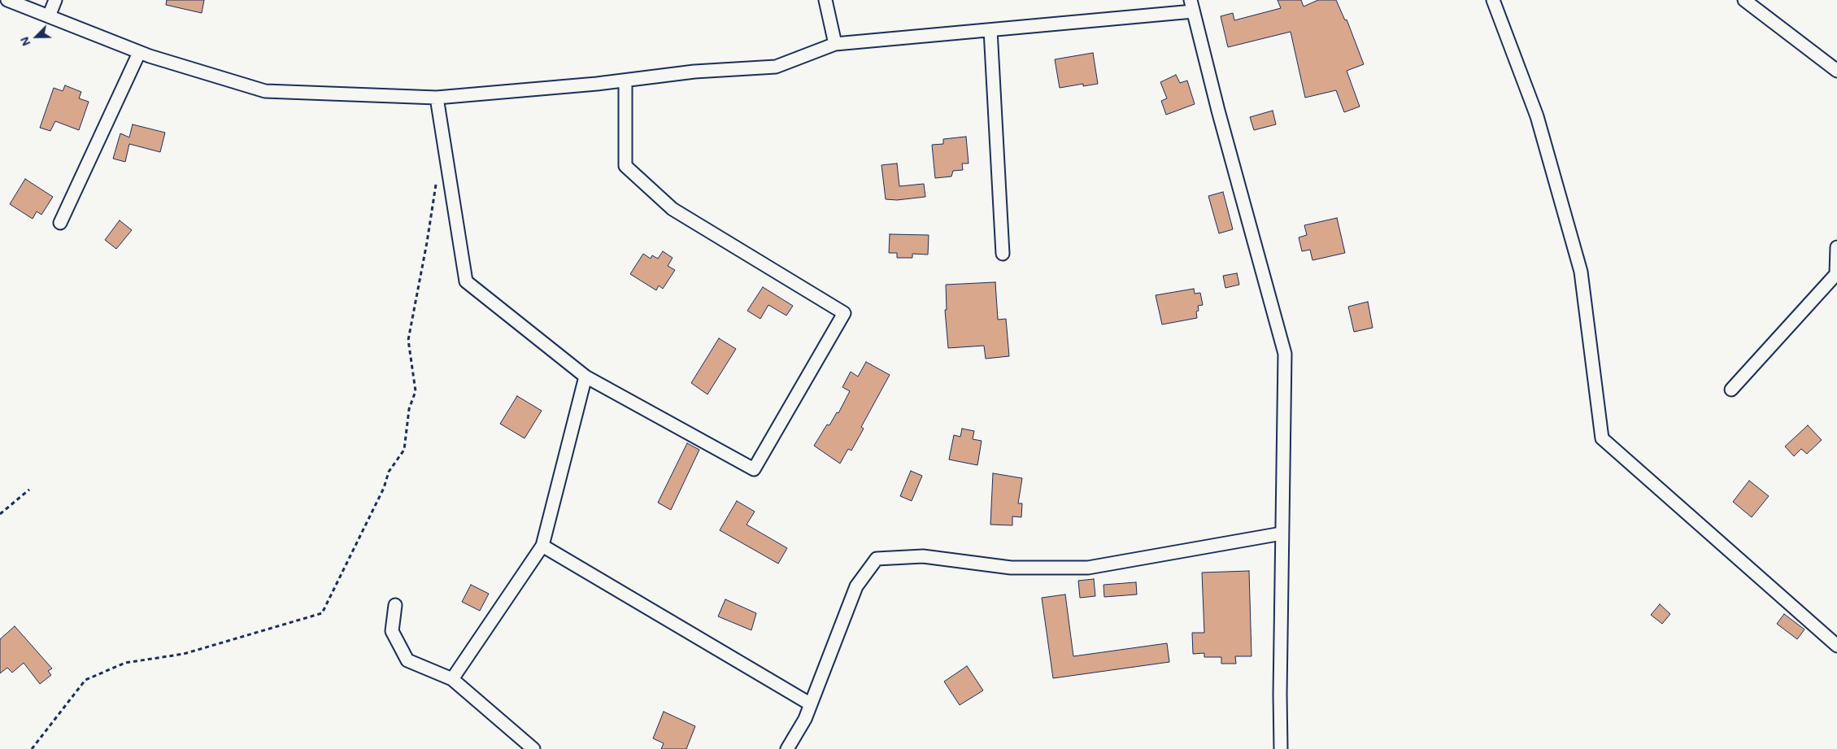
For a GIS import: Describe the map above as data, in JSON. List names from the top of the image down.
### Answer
{
  "north": "bottom left"
}
